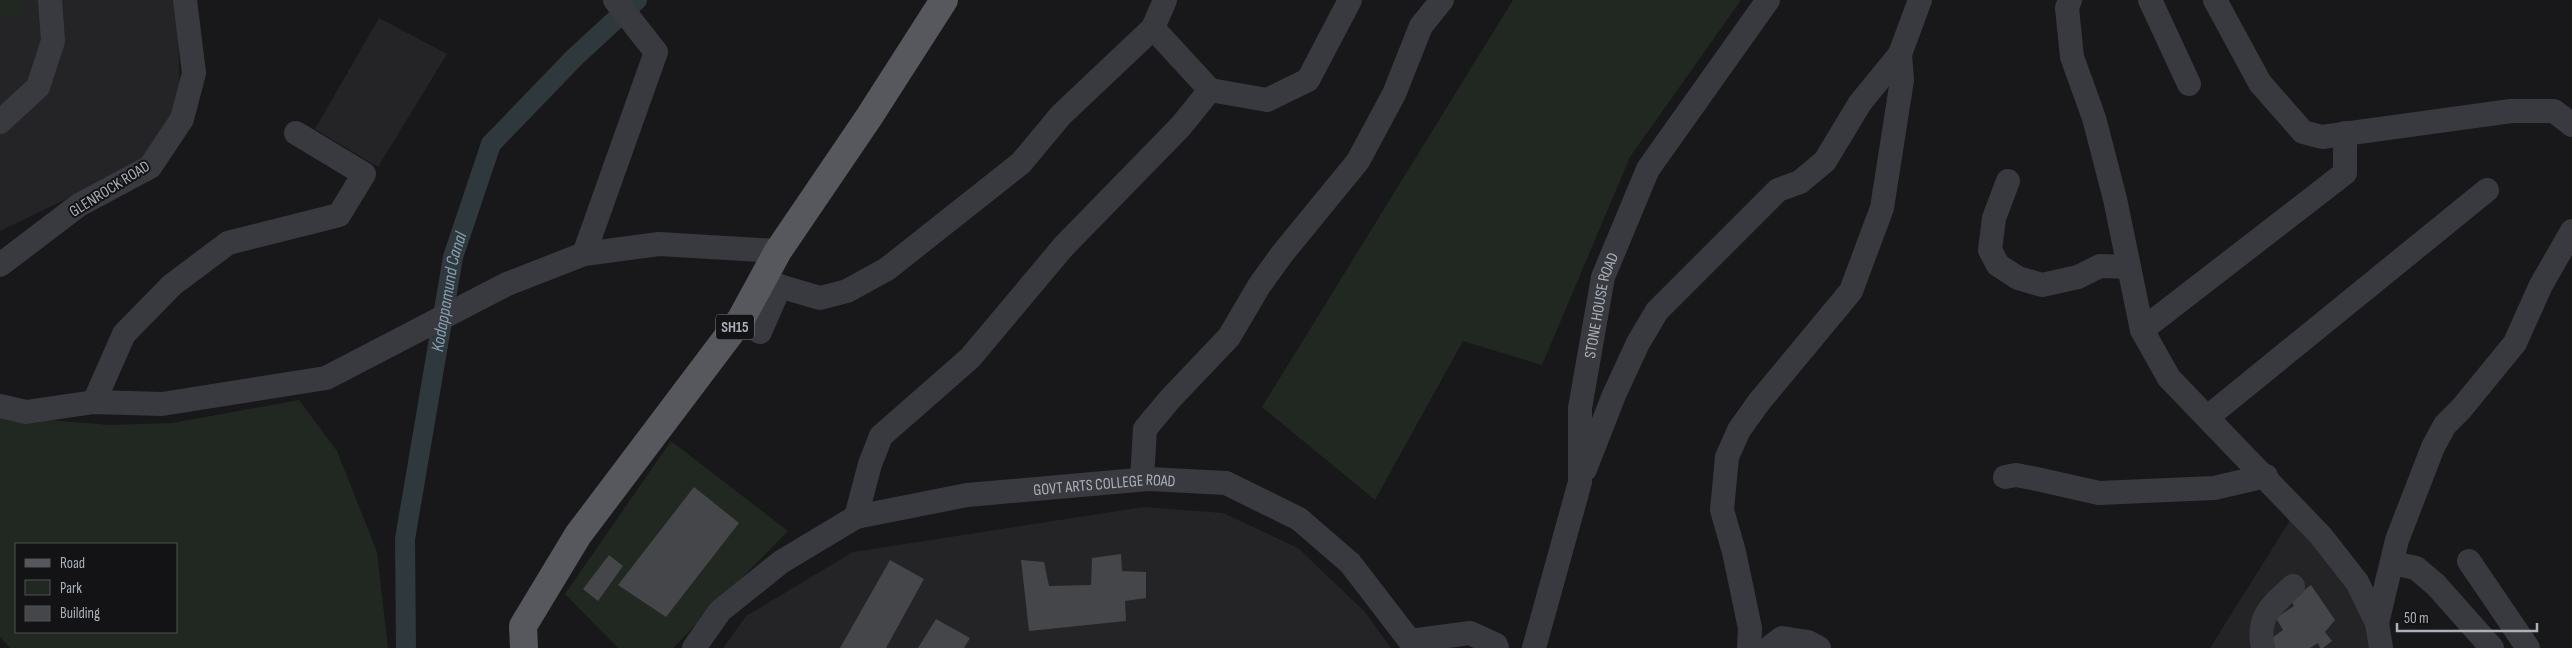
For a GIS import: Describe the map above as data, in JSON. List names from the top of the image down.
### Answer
{
  "streets": {
    "main road": ["SH15"],
    "street": ["GLENROCK ROAD", "STONE HOUSE ROAD", "GOVT ARTS COLLEGE ROAD"]
  },
  "water": ["Kodappamund Canal"],
  "legend": ["Road", "Park", "Building"],
  "scale_bar": "50 m"
}
